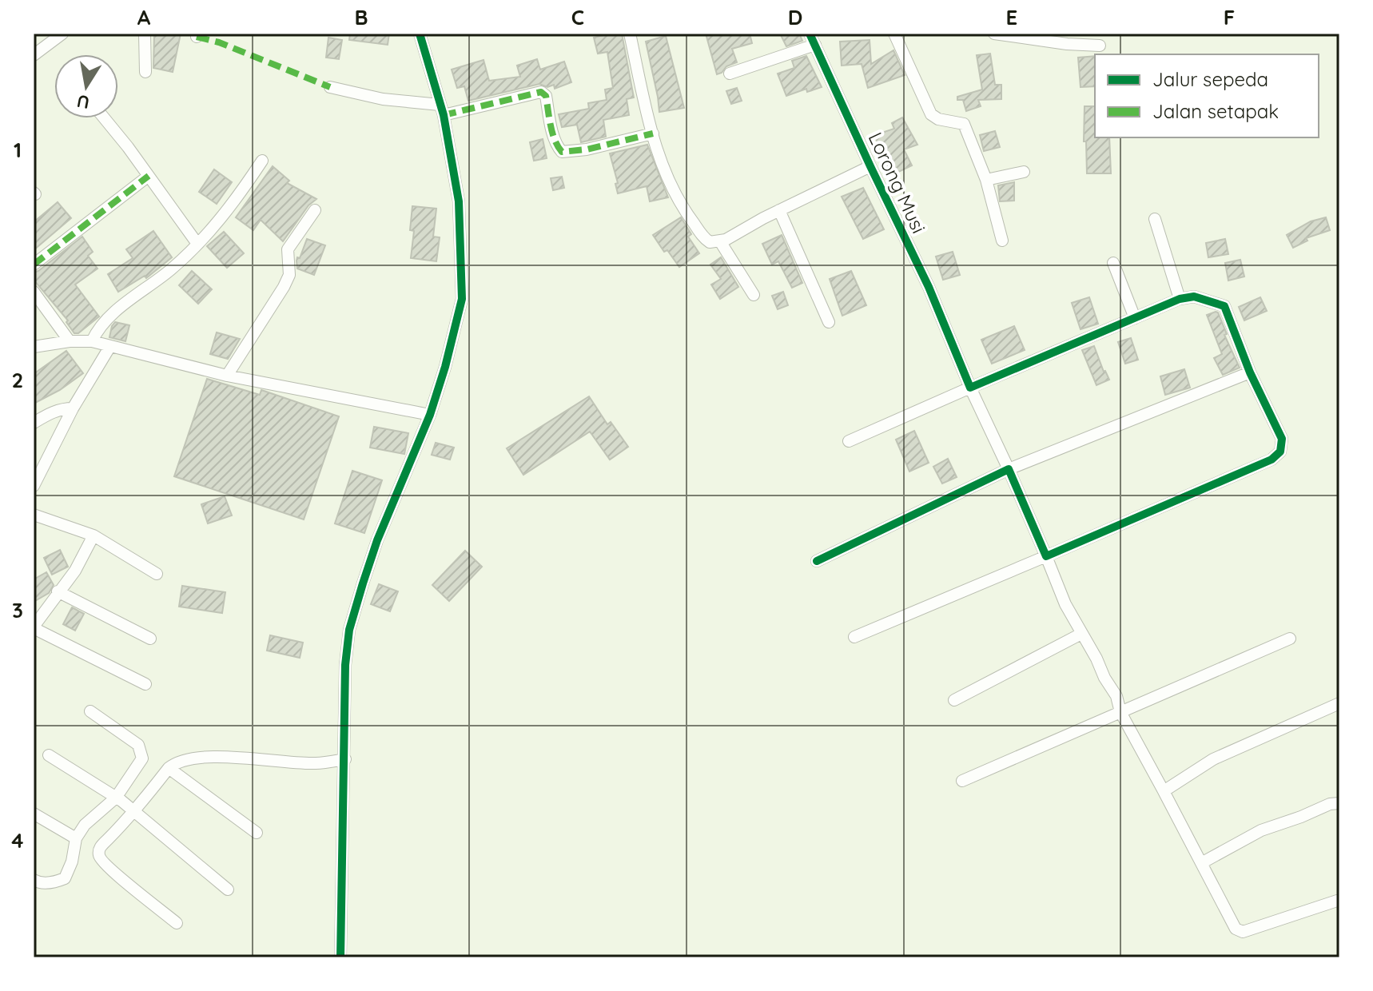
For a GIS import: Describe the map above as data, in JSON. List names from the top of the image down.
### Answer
{
  "streets": {
    "street": ["Lorong Musi"]
  },
  "legend": ["Jalur sepeda", "Jalan setapak"],
  "north": "bottom",
  "grid": {
    "columns": [
      "A",
      "B",
      "C",
      "D",
      "E",
      "F"
    ],
    "rows": [
      "1",
      "2",
      "3",
      "4"
    ]
  }
}
